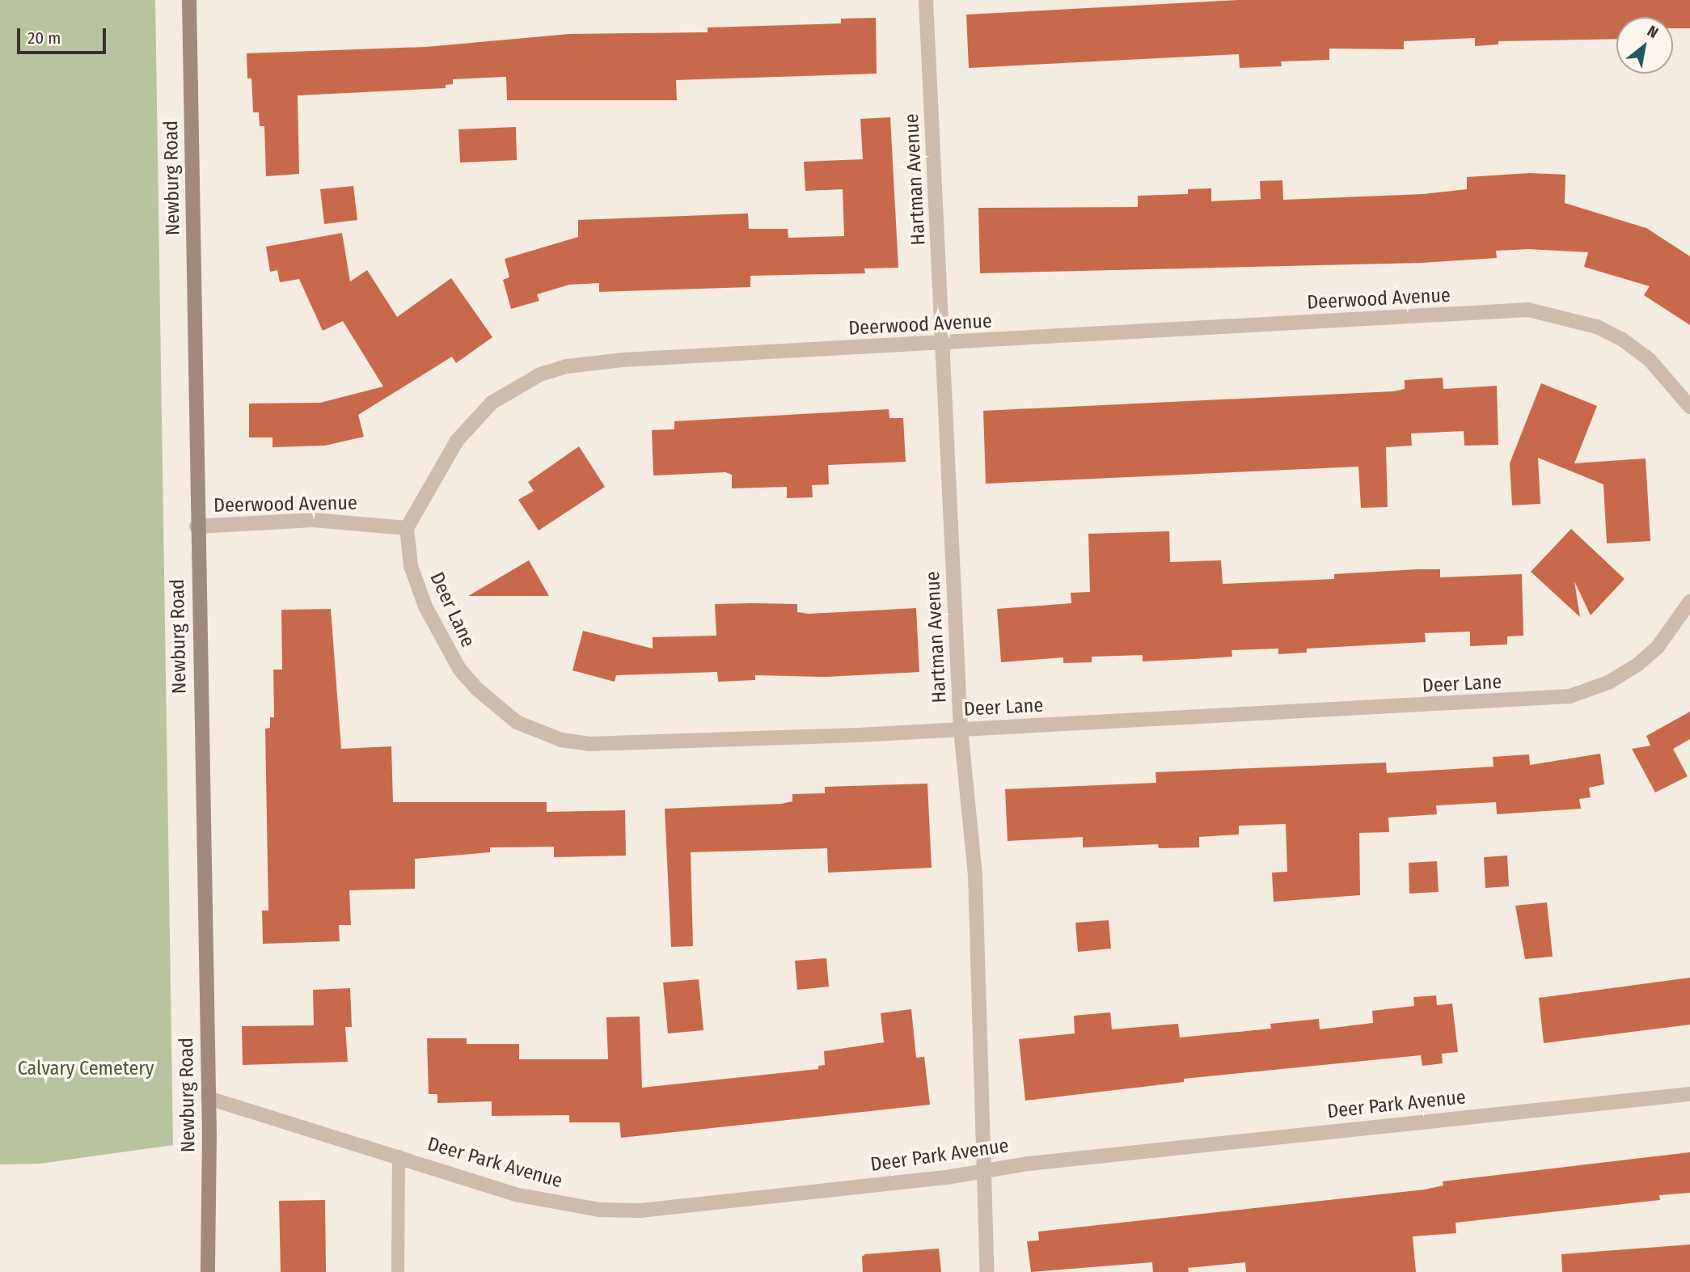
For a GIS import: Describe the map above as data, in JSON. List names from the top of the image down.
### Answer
{
  "streets": {
    "main road": ["Newburg Road"],
    "street": [
      "Hartman Avenue",
      "Deerwood Avenue",
      "Deer Lane",
      "Deer Park Avenue"
    ]
  },
  "crossings": [
    ["Newburg Road", "Deerwood Avenue"],
    ["Newburg Road", "Deer Park Avenue"],
    ["Hartman Avenue", "Deerwood Avenue"],
    ["Hartman Avenue", "Deer Lane"],
    ["Hartman Avenue", "Deer Park Avenue"],
    ["Deerwood Avenue", "Deer Lane"]
  ],
  "parks": ["Calvary Cemetery"],
  "scale_bar": "20 m",
  "north": "top right"
}
